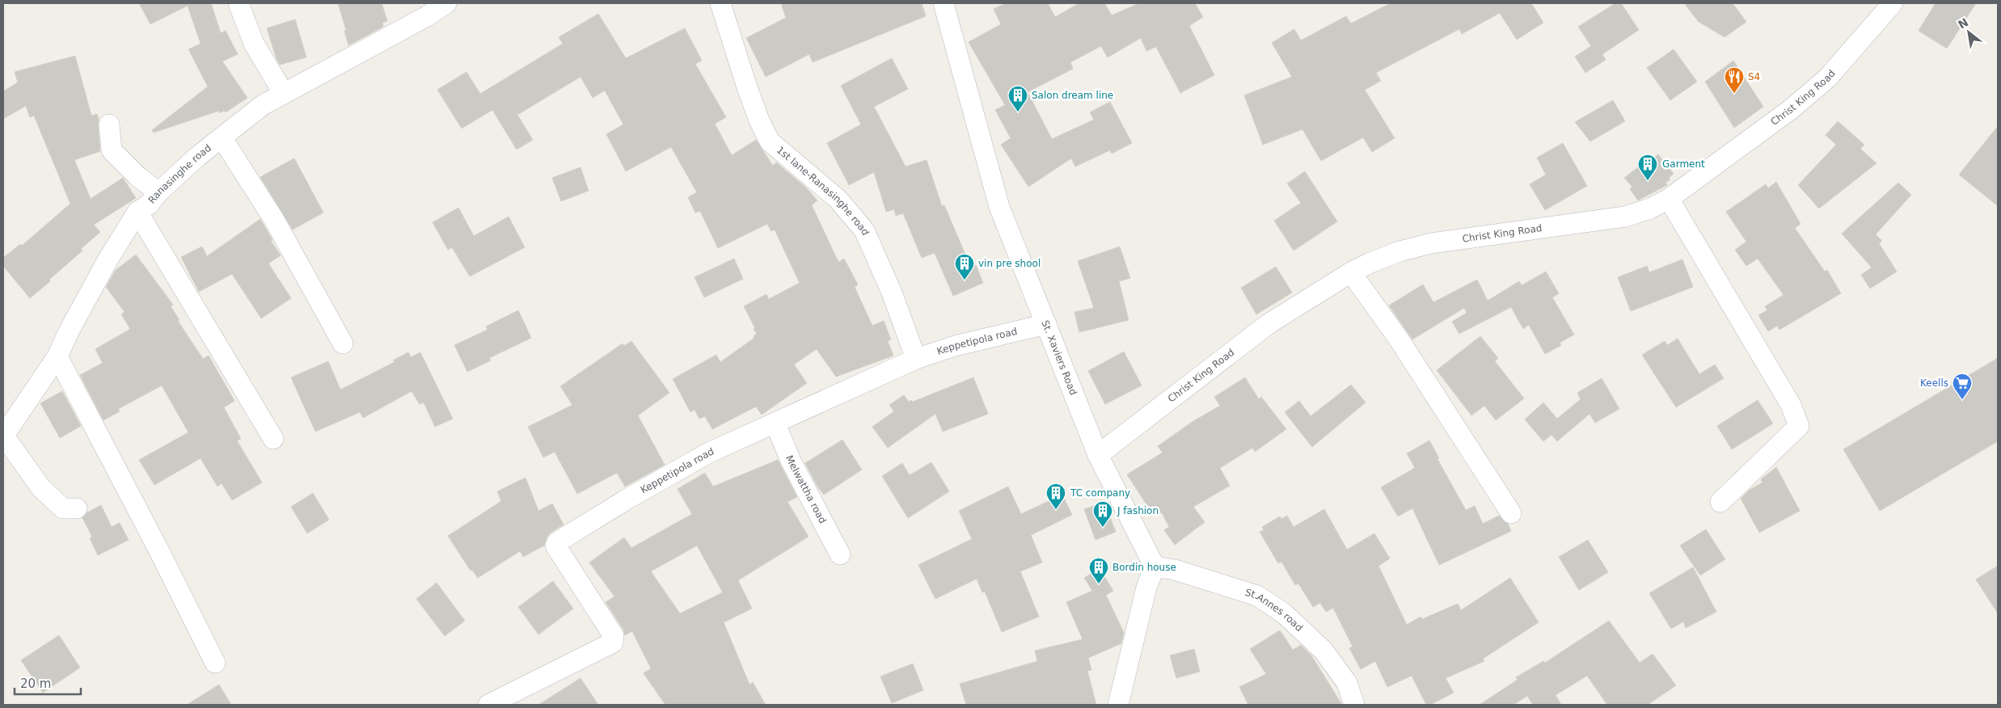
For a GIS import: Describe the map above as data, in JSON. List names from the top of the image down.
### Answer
{
  "streets": {
    "street": [
      "Christ King Road",
      "Ranasinghe road",
      "1st lane-Ranasinghe road",
      "Keppetipola road",
      "St. Xaviers Road",
      "Melwattha road",
      "St.Annes road"
    ]
  },
  "crossings": [
    ["Christ King Road", "St. Xaviers Road"],
    ["1st lane-Ranasinghe road", "Keppetipola road"],
    ["Keppetipola road", "St. Xaviers Road"],
    ["Keppetipola road", "Melwattha road"],
    ["St. Xaviers Road", "St.Annes road"]
  ],
  "places": {
    "restaurant": ["S4"],
    "building": [
      "Salon dream line",
      "Garment",
      "vin pre shool",
      "TC company",
      "J fashion",
      "Bordin house"
    ],
    "supermarket": ["Keells"]
  },
  "scale_bar": "20 m",
  "north": "top left"
}
